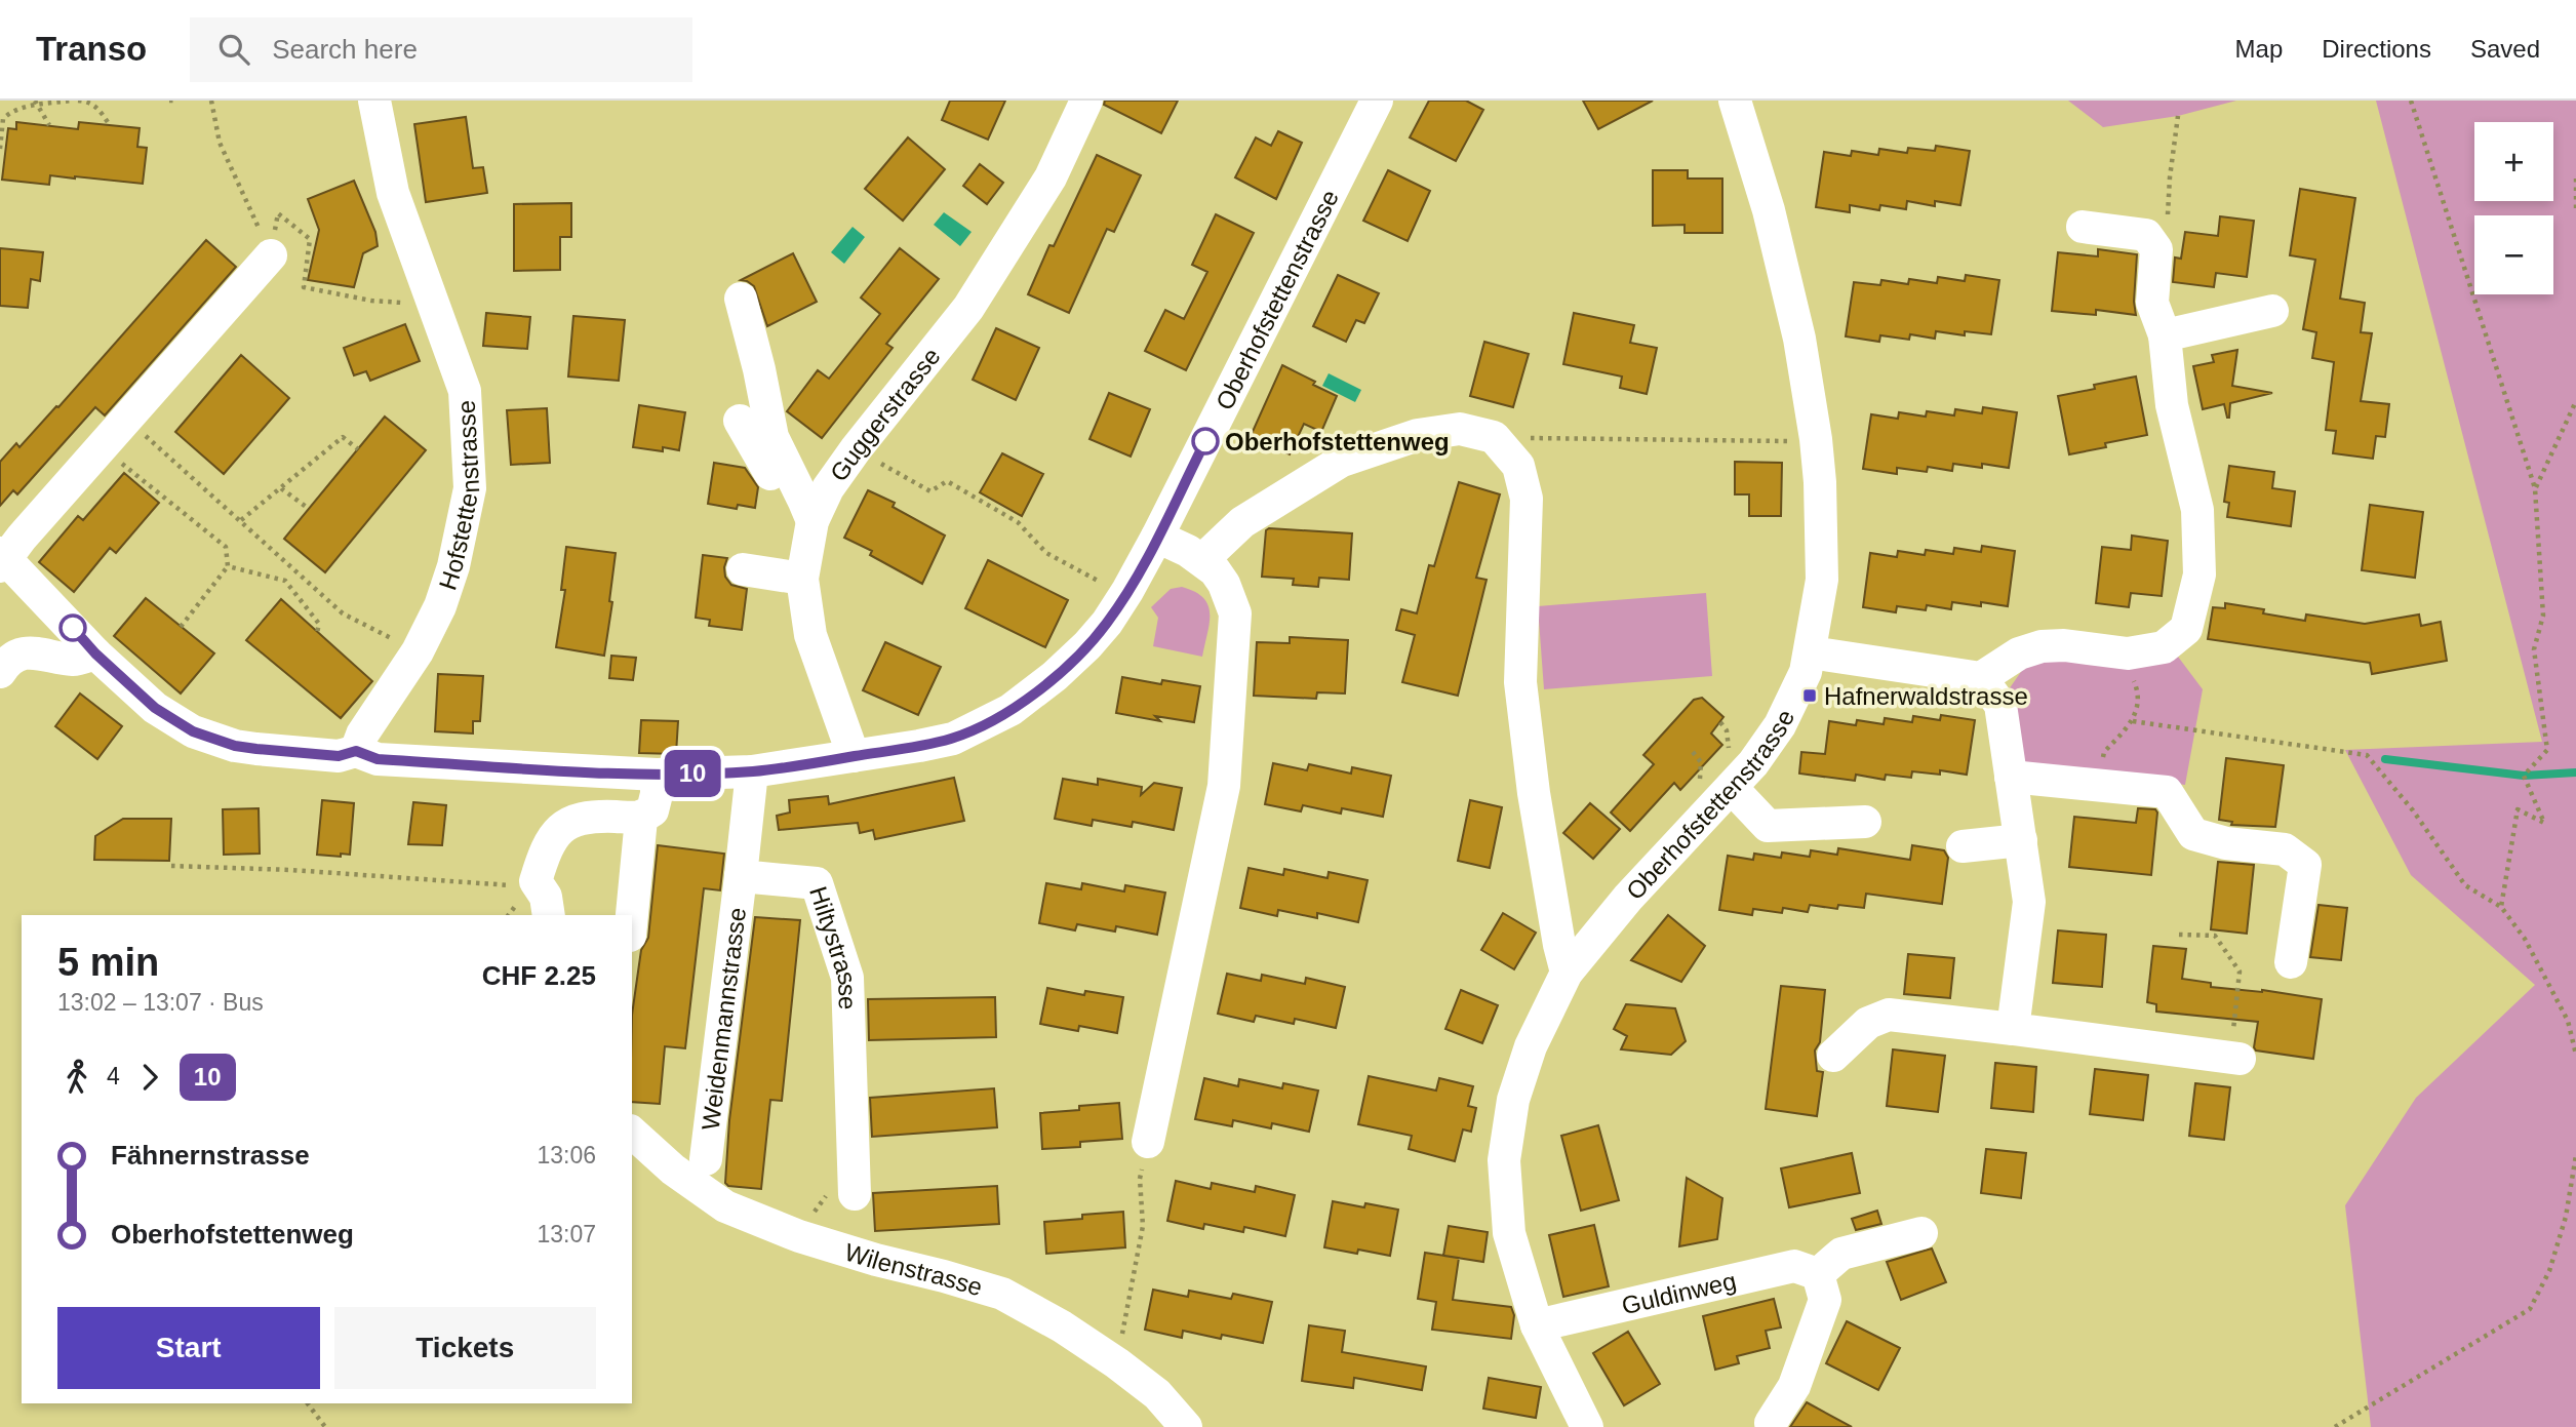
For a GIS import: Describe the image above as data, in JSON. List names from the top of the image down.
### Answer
{
  "streets": {
    "street": [
      "Oberhofstettenstrasse",
      "Guggerstrasse",
      "Hofstettenstrasse",
      "Hiltystrasse",
      "Weidenmannstrasse",
      "Wilenstrasse",
      "Guldinweg"
    ]
  },
  "crossings": [
    ["Oberhofstettenstrasse", "Guggerstrasse"],
    ["Oberhofstettenstrasse", "Hofstettenstrasse"],
    ["Oberhofstettenstrasse", "Guldinweg"],
    ["Hiltystrasse", "Weidenmannstrasse"]
  ],
  "places": {
    "other": ["Oberhofstettenweg"],
    "transit": ["Hafnerwaldstrasse"]
  },
  "lines": ["bus line 10"],
  "page": {
    "header": "Transo",
    "search": "Search here",
    "nav": ["Map", "Directions", "Saved"],
    "on_map": "10",
    "map_buttons": ["+", "−"],
    "heading": ["5 min", "13:02 – 13:07 · Bus", "CHF 2.25"],
    "legs": ["4", "10"],
    "list": [
      {
        "name": "Fähnernstrasse",
        "value": "13:06"
      },
      {
        "name": "Oberhofstettenweg",
        "value": "13:07"
      }
    ],
    "buttons": ["Start", "Tickets"]
  }
}
